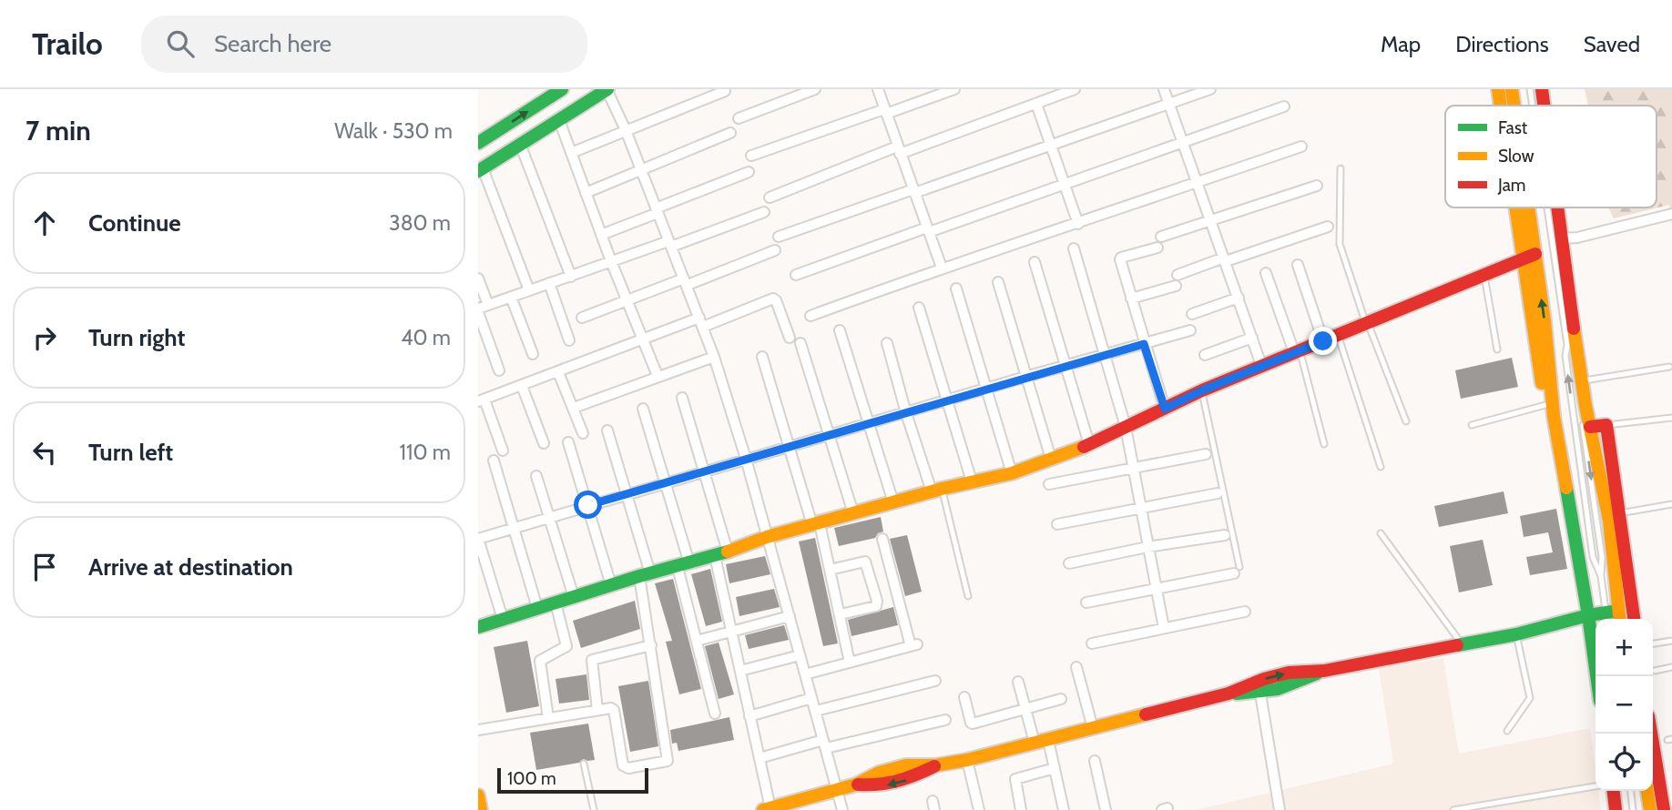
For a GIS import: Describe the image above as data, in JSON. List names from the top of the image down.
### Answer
{
  "legend": ["Fast", "Slow", "Jam"],
  "scale_bar": "100 m",
  "page": {
    "header": "Trailo",
    "search": "Search here",
    "nav": ["Map", "Directions", "Saved"],
    "heading": ["7 min", "Walk · 530 m"],
    "list": [
      ["Continue", "380 m"],
      ["Turn right", "40 m"],
      ["Turn left", "110 m"],
      "Arrive at destination"
    ],
    "map_buttons": ["+", "−"],
    "scale": "100 m"
  }
}
